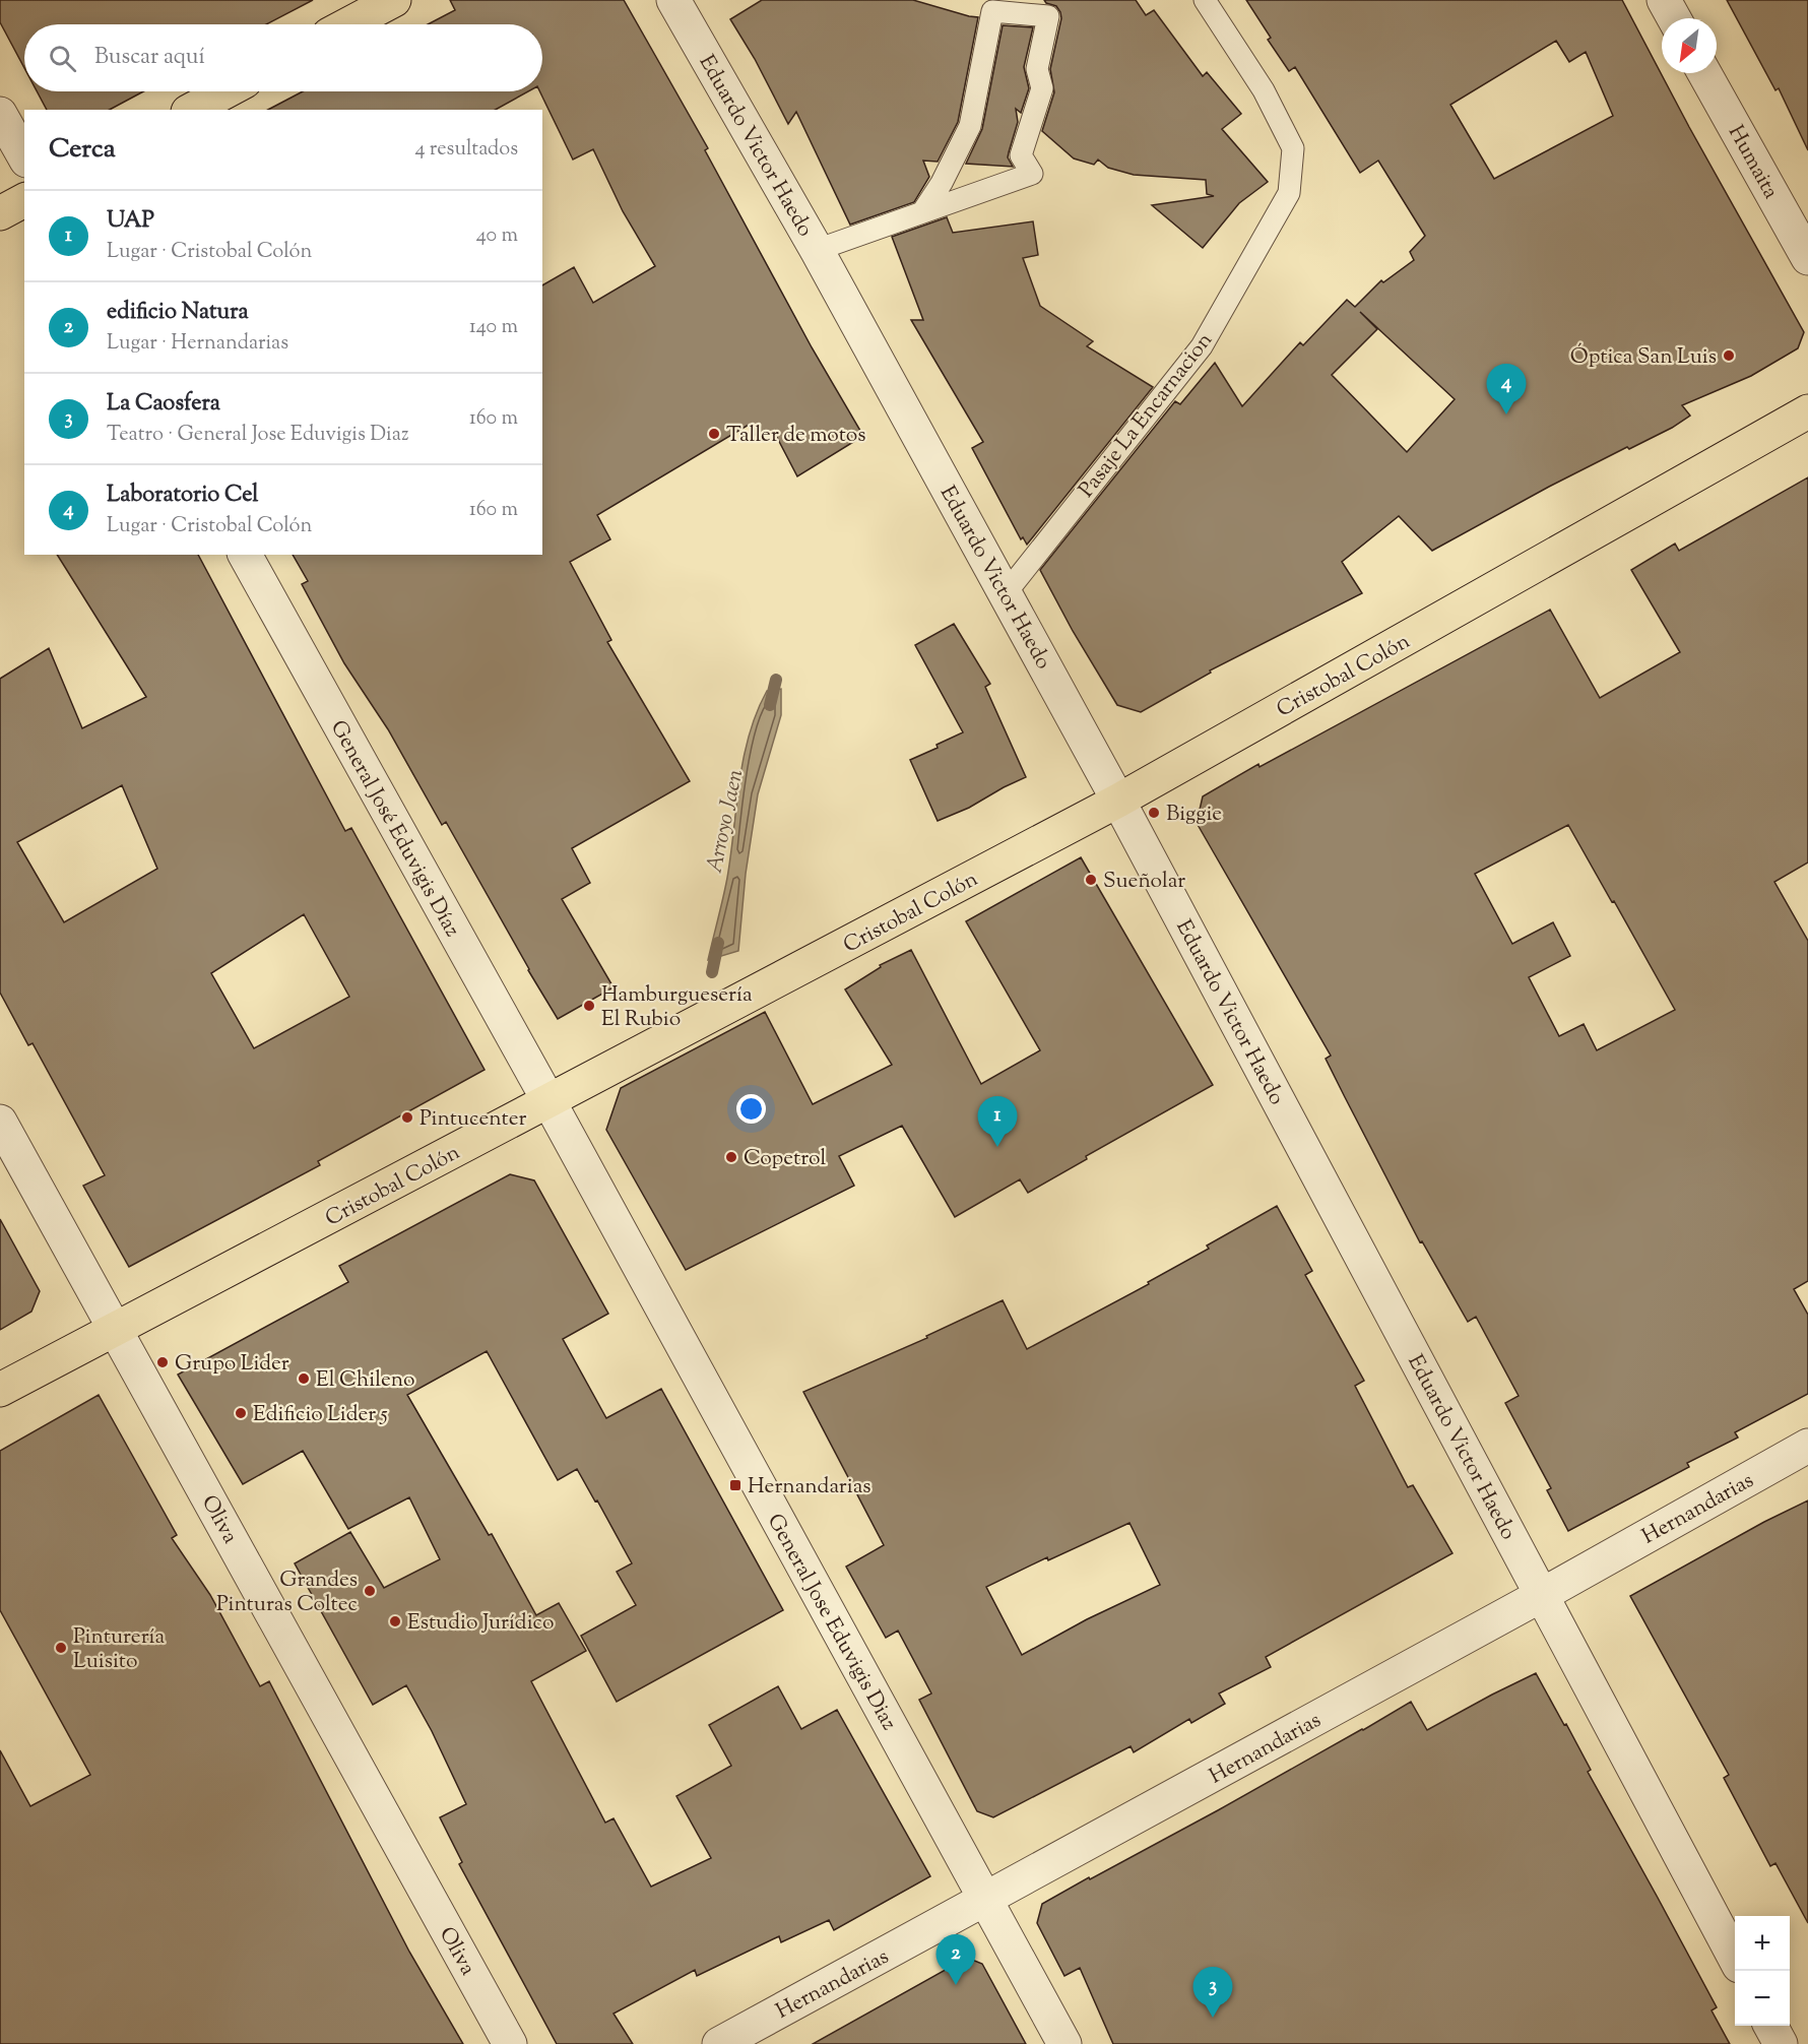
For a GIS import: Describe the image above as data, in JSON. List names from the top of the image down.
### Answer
{
  "streets": {
    "main road": ["Cristobal Colón"],
    "street": [
      "Eduardo Victor Haedo",
      "Humaita",
      "General José Eduvigis Díaz",
      "Hernandarias",
      "Oliva",
      "General Jose Eduvigis Diaz"
    ],
    "lane": ["Pasaje La Encarnacion"]
  },
  "crossings": [
    ["Eduardo Victor Haedo", "Pasaje La Encarnacion"],
    ["Eduardo Victor Haedo", "Cristobal Colón"],
    ["Eduardo Victor Haedo", "Hernandarias"],
    ["Cristobal Colón", "General José Eduvigis Díaz"],
    ["Cristobal Colón", "Oliva"],
    ["Cristobal Colón", "General Jose Eduvigis Diaz"],
    ["General José Eduvigis Díaz", "General Jose Eduvigis Diaz"],
    ["Hernandarias", "General Jose Eduvigis Diaz"]
  ],
  "water": ["Arroyo Jaen"],
  "places": {
    "other": [
      "Óptica San Luis",
      "Taller de motos",
      "Biggie",
      "Sueñolar",
      "Hamburguesería El Rubio",
      "Pintucenter",
      "Copetrol",
      "Grupo Lider",
      "El Chileno",
      "Edificio Lider 5",
      "Grandes Pinturas Coltec",
      "Estudio Jurídico",
      "Pinturería Luisito"
    ],
    "transit": ["Hernandarias"]
  },
  "north": "bottom left",
  "page": {
    "search": "Buscar aquí",
    "heading": ["Cerca", "4 resultados"],
    "list": [
      {
        "mark": "1",
        "name": "UAP",
        "note": "Lugar · Cristobal Colón",
        "value": "40 m"
      },
      {
        "mark": "2",
        "name": "edificio Natura",
        "note": "Lugar · Hernandarias",
        "value": "140 m"
      },
      {
        "mark": "3",
        "name": "La Caosfera",
        "note": "Teatro · General Jose Eduvigis Diaz",
        "value": "160 m"
      },
      {
        "mark": "4",
        "name": "Laboratorio Cel",
        "note": "Lugar · Cristobal Colón",
        "value": "160 m"
      }
    ],
    "pins": [
      "4",
      "1",
      "2",
      "3"
    ],
    "map_buttons": ["+", "−"]
  }
}
